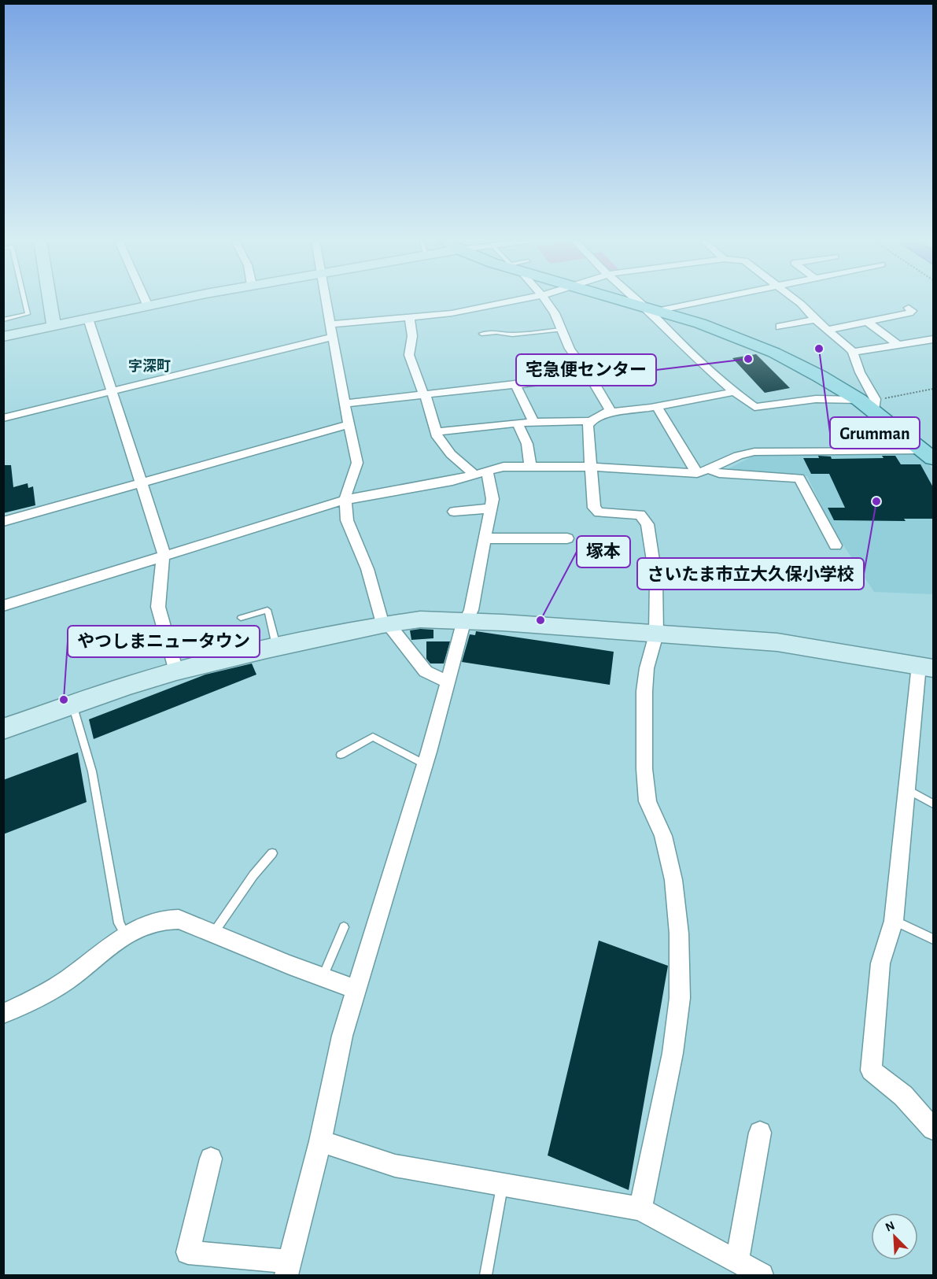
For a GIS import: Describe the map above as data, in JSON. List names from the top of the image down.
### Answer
{
  "districts": ["字深町"],
  "places": [
    "Grumman",
    "宅急便センター",
    "さいたま市立大久保小学校",
    "塚本",
    "やつしまニュータウン"
  ],
  "north": "top left"
}
